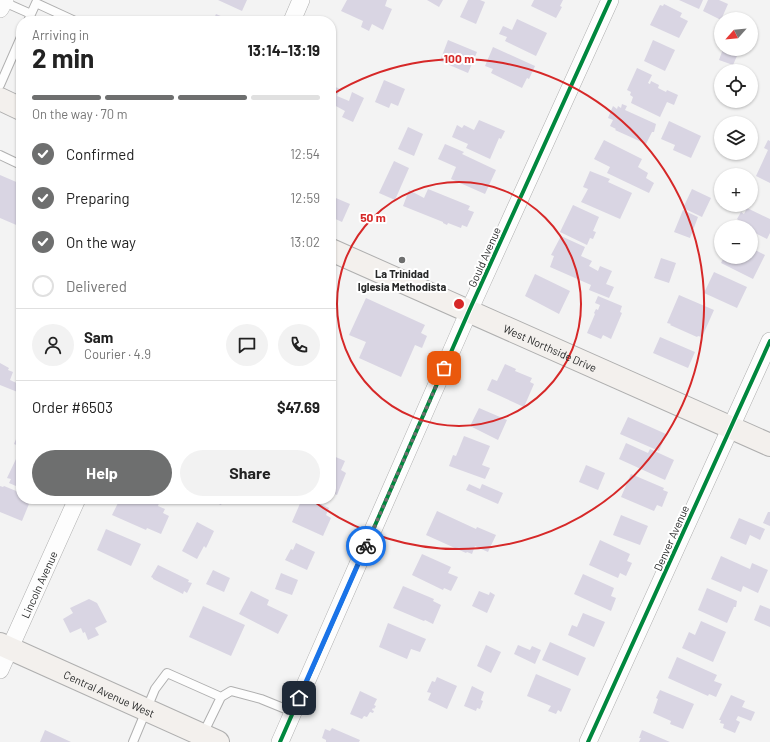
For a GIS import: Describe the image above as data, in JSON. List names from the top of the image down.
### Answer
{
  "streets": {
    "main road": ["West Northside Drive", "Central Avenue West"],
    "street": ["Gould Avenue", "Denver Avenue", "Lincoln Avenue"]
  },
  "crossings": [
    ["Gould Avenue", "West Northside Drive"],
    ["West Northside Drive", "Denver Avenue"],
    ["Lincoln Avenue", "Central Avenue West"]
  ],
  "places": ["La Trinidad Iglesia Methodista"],
  "north": "bottom left",
  "page": {
    "map_buttons": ["+", "−"],
    "heading": ["2 min", "Arriving in", "13:14–13:19"],
    "panel": [
      "Sam",
      "Courier · 4.9",
      "Order #6503",
      "$47.69"
    ],
    "bar": "On the way · 70 m",
    "list": [
      ["Confirmed", "12:54"],
      ["Preparing", "12:59"],
      ["On the way", "13:02"],
      "Delivered"
    ],
    "buttons": ["Help", "Share"]
  },
  "rings": ["100 m", "50 m"]
}
